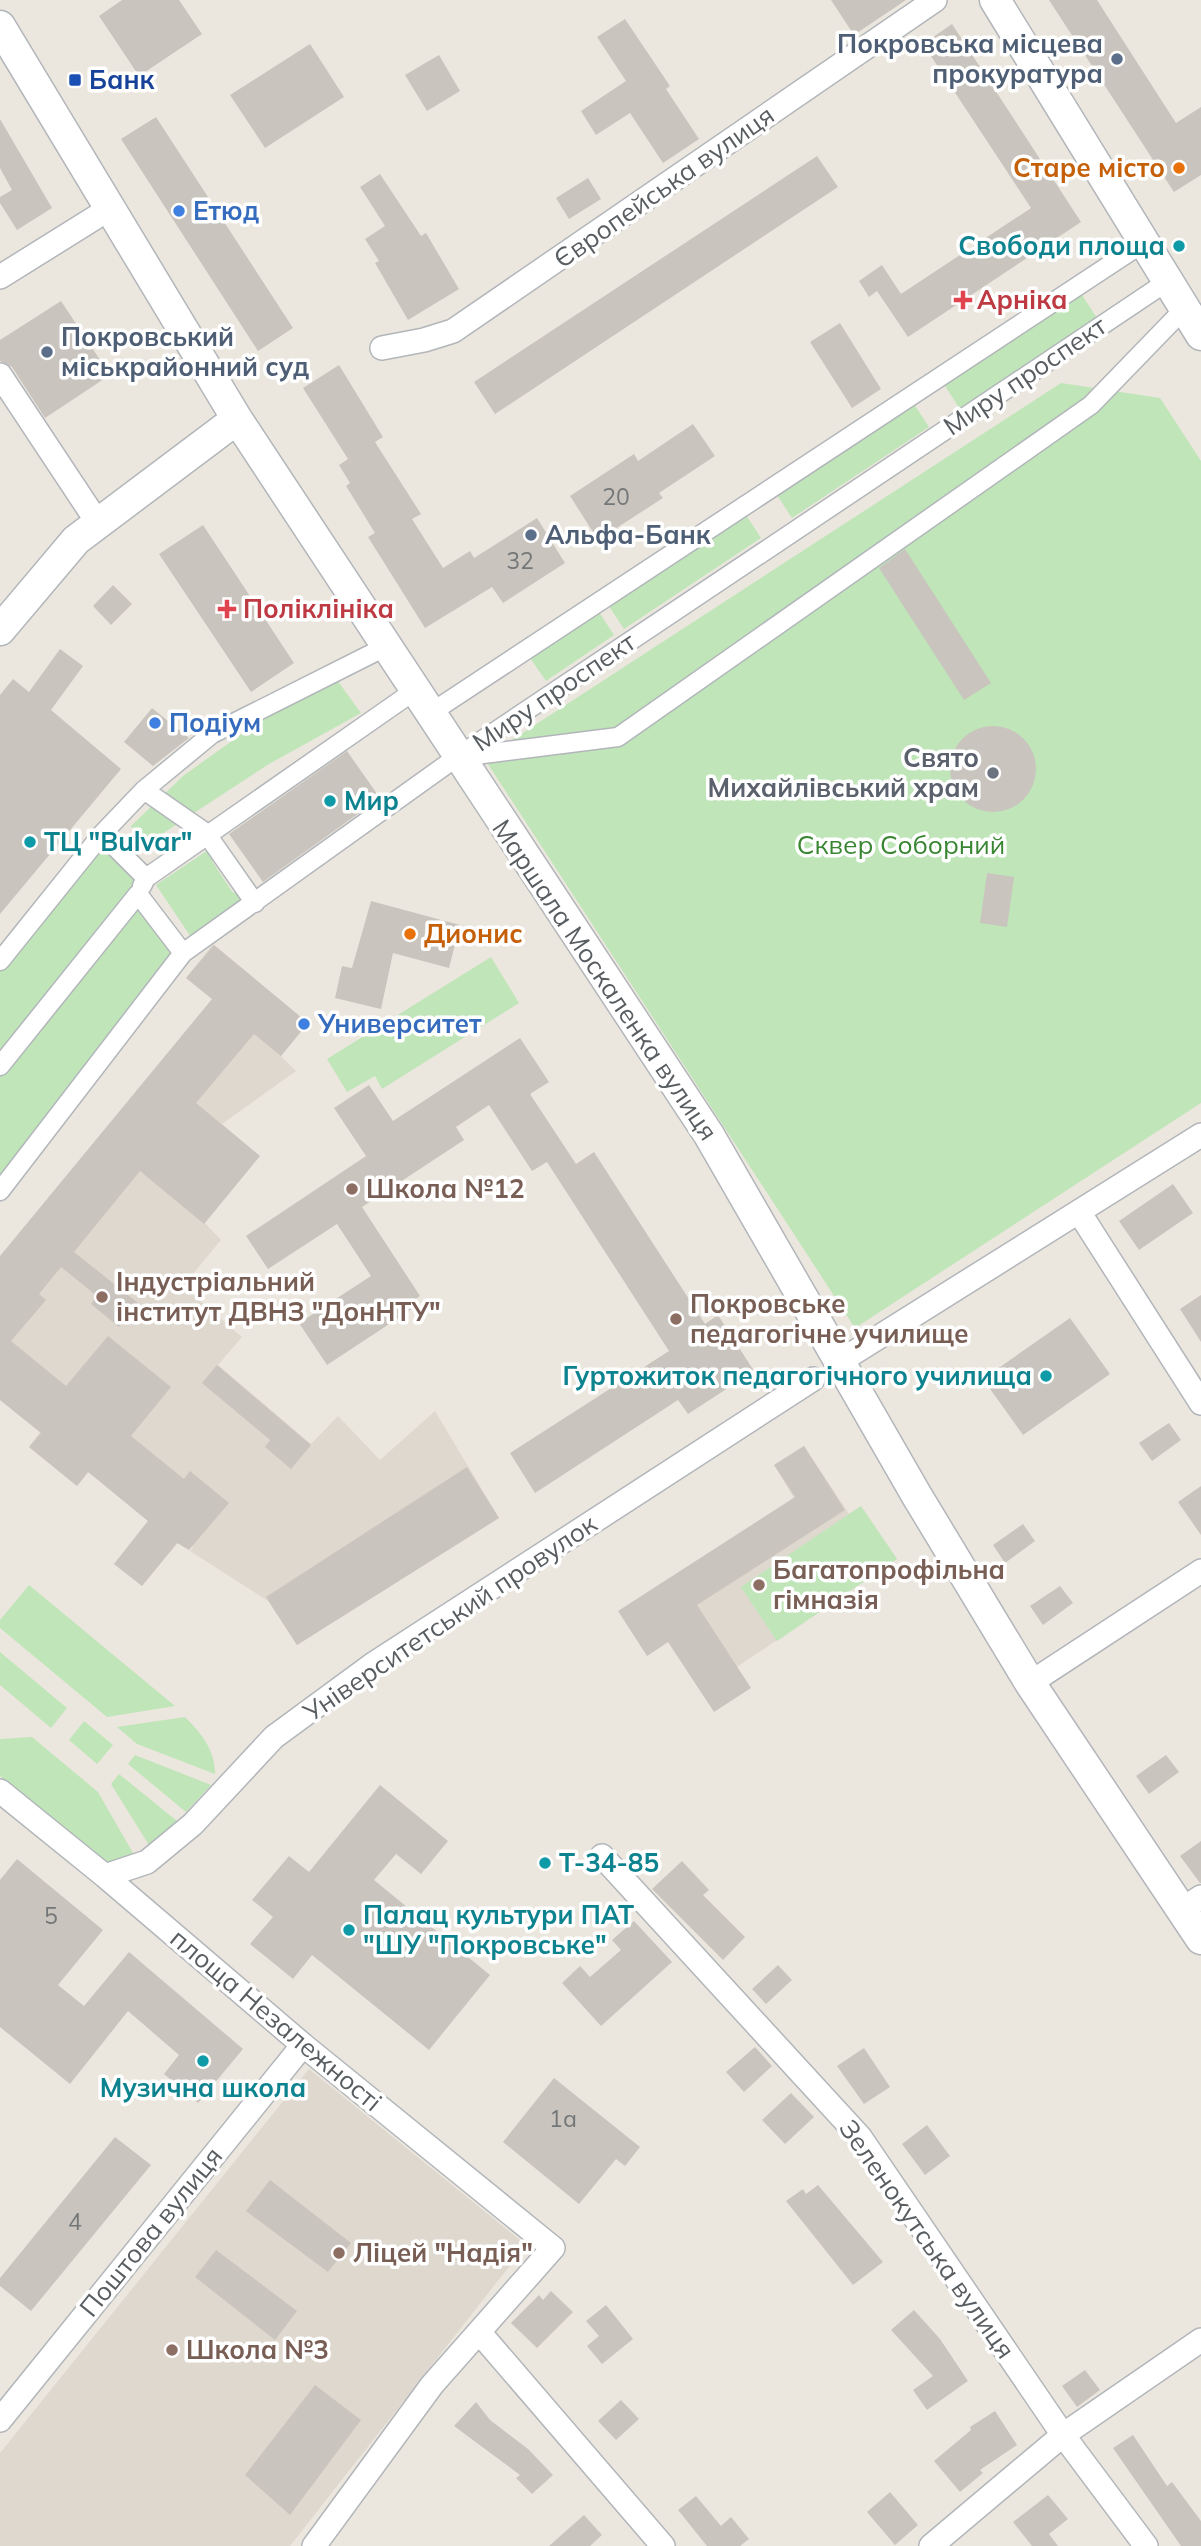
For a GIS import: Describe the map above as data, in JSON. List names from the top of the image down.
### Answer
{
  "streets": {
    "street": [
      "Європейська вулиця",
      "Миру проспект",
      "Маршала Москаленка вулиця",
      "Університетський провулок",
      "площа Незалежності",
      "Поштова вулиця",
      "Зеленокутська вулиця"
    ]
  },
  "crossings": [
    ["Миру проспект", "Маршала Москаленка вулиця"],
    ["Університетський провулок", "площа Незалежності"],
    ["площа Незалежності", "Поштова вулиця"]
  ],
  "parks": ["Сквер Соборний"],
  "places": {
    "other": [
      "Покровська місцева прокуратура",
      "Старе місто",
      "Етюд",
      "Свободи площа",
      "Покровський міськрайонний суд",
      "Альфа-Банк",
      "Подіум",
      "Свято Михайлівський храм",
      "Мир",
      "ТЦ \"Bulvar\"",
      "Дионис",
      "Университет",
      "Школа №12",
      "Індустріальний інститут ДВНЗ \"ДонНТУ\"",
      "Покровське педагогічне училище",
      "Гуртожиток педагогічного училища",
      "Багатопрофільна гімназія",
      "Т-34-85",
      "Палац культури ПАТ \"ШУ \"Покровське\"",
      "Музична школа",
      "Ліцей \"Надія\"",
      "Школа №3"
    ],
    "transit": ["Банк"],
    "health": ["Арніка", "Поліклініка"]
  },
  "house_numbers": [
    "20",
    "32",
    "5",
    "1а",
    "4"
  ]
}
